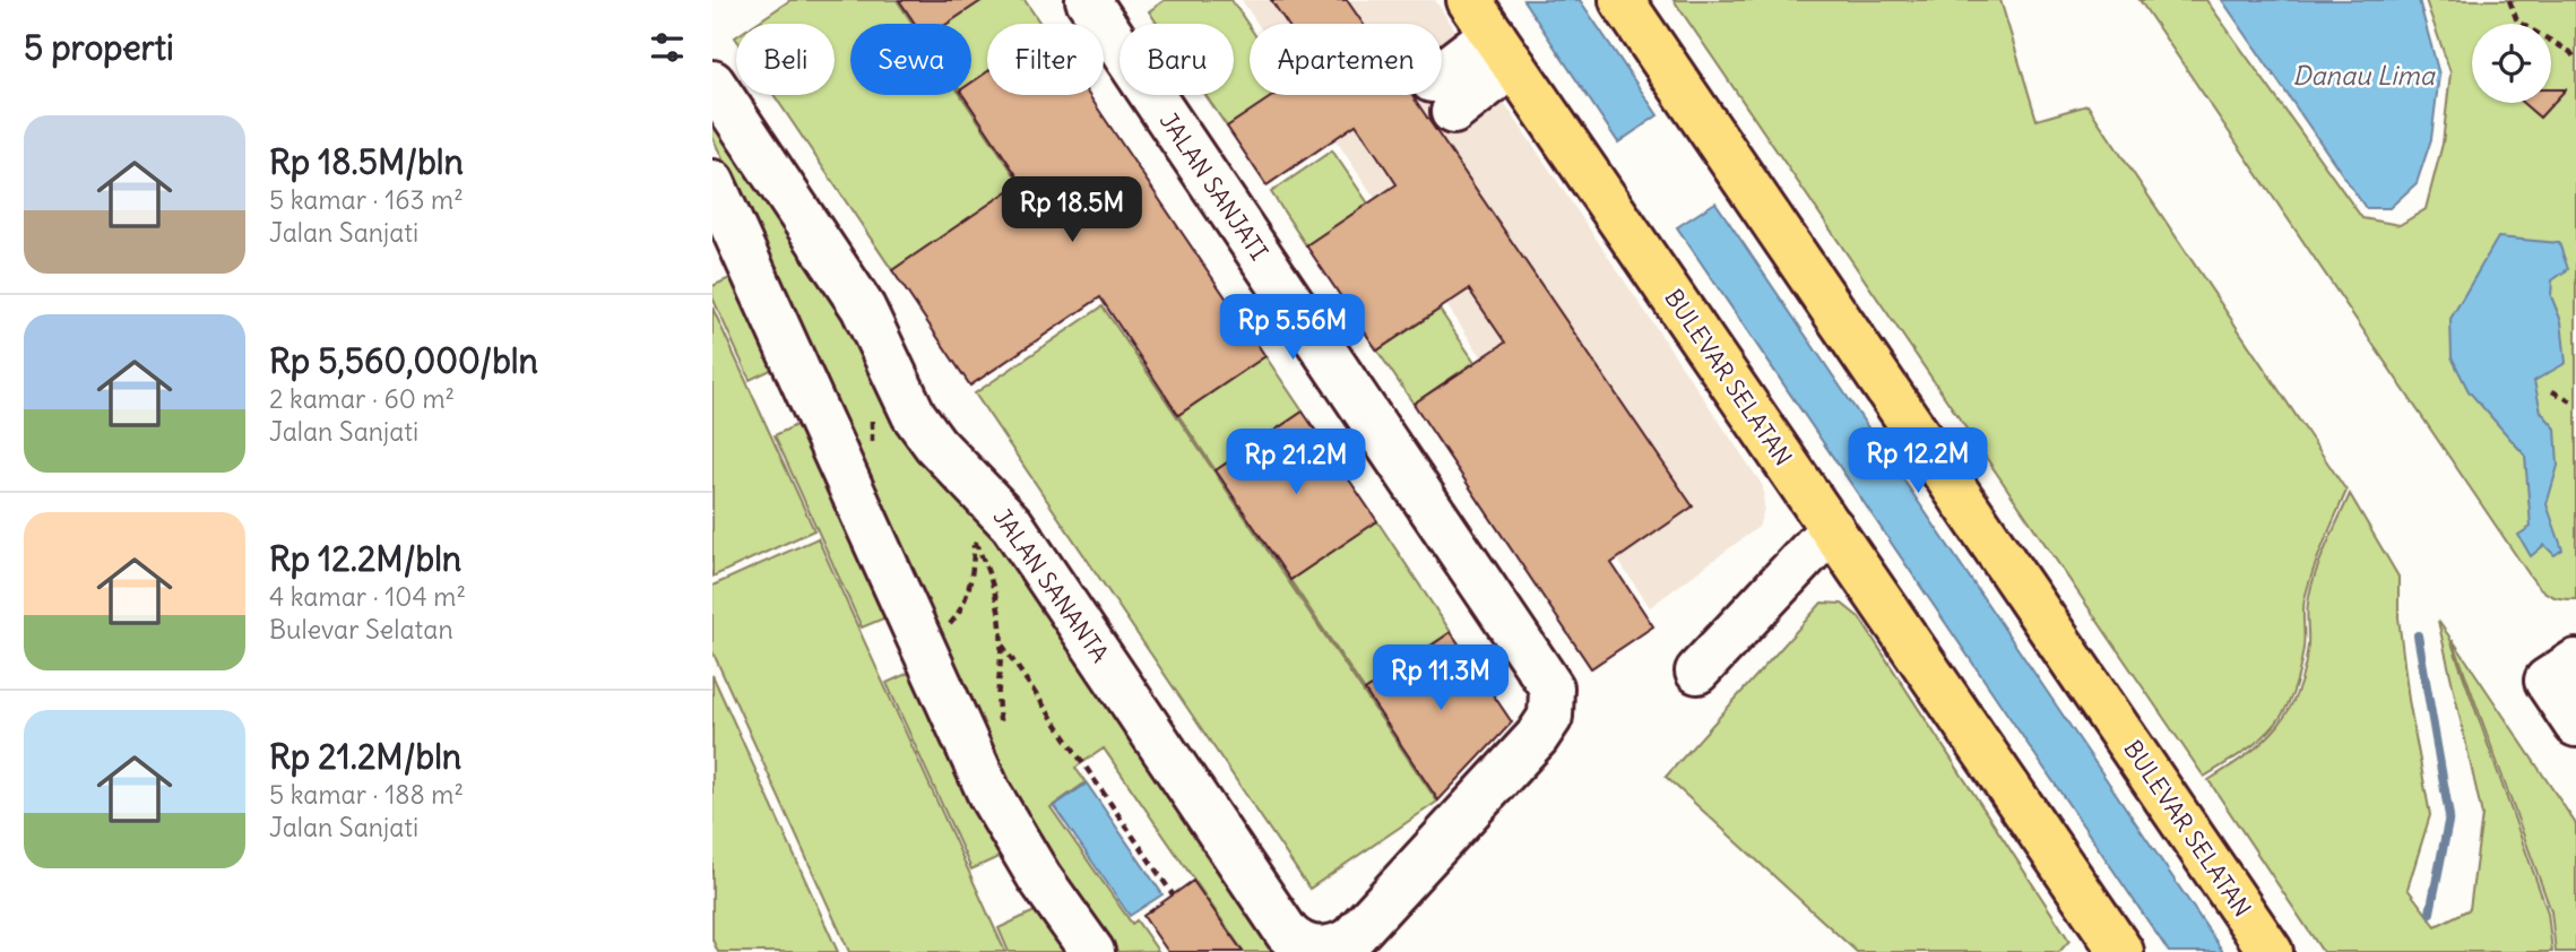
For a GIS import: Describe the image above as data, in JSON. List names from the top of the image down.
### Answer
{
  "streets": {
    "main road": ["BULEVAR SELATAN"],
    "street": ["JALAN SANJATI", "JALAN SANANTA"]
  },
  "crossings": [
    ["JALAN SANJATI", "JALAN SANANTA"]
  ],
  "water": ["Danau Lima"],
  "page": {
    "heading": "5 properti",
    "chip": [
      "Beli",
      "Sewa",
      "Filter",
      "Baru",
      "Apartemen"
    ],
    "list": [
      {
        "name": "Rp 18.5M/bln",
        "note": "5 kamar · 163 m² · Jalan Sanjati"
      },
      {
        "name": "Rp 5,560,000/bln",
        "note": "2 kamar · 60 m² · Jalan Sanjati"
      },
      {
        "name": "Rp 12.2M/bln",
        "note": "4 kamar · 104 m² · Bulevar Selatan"
      },
      {
        "name": "Rp 21.2M/bln",
        "note": "5 kamar · 188 m² · Jalan Sanjati"
      }
    ],
    "price": [
      "Rp 18.5M",
      "Rp 5.56M",
      "Rp 12.2M",
      "Rp 21.2M",
      "Rp 11.3M"
    ]
  }
}
